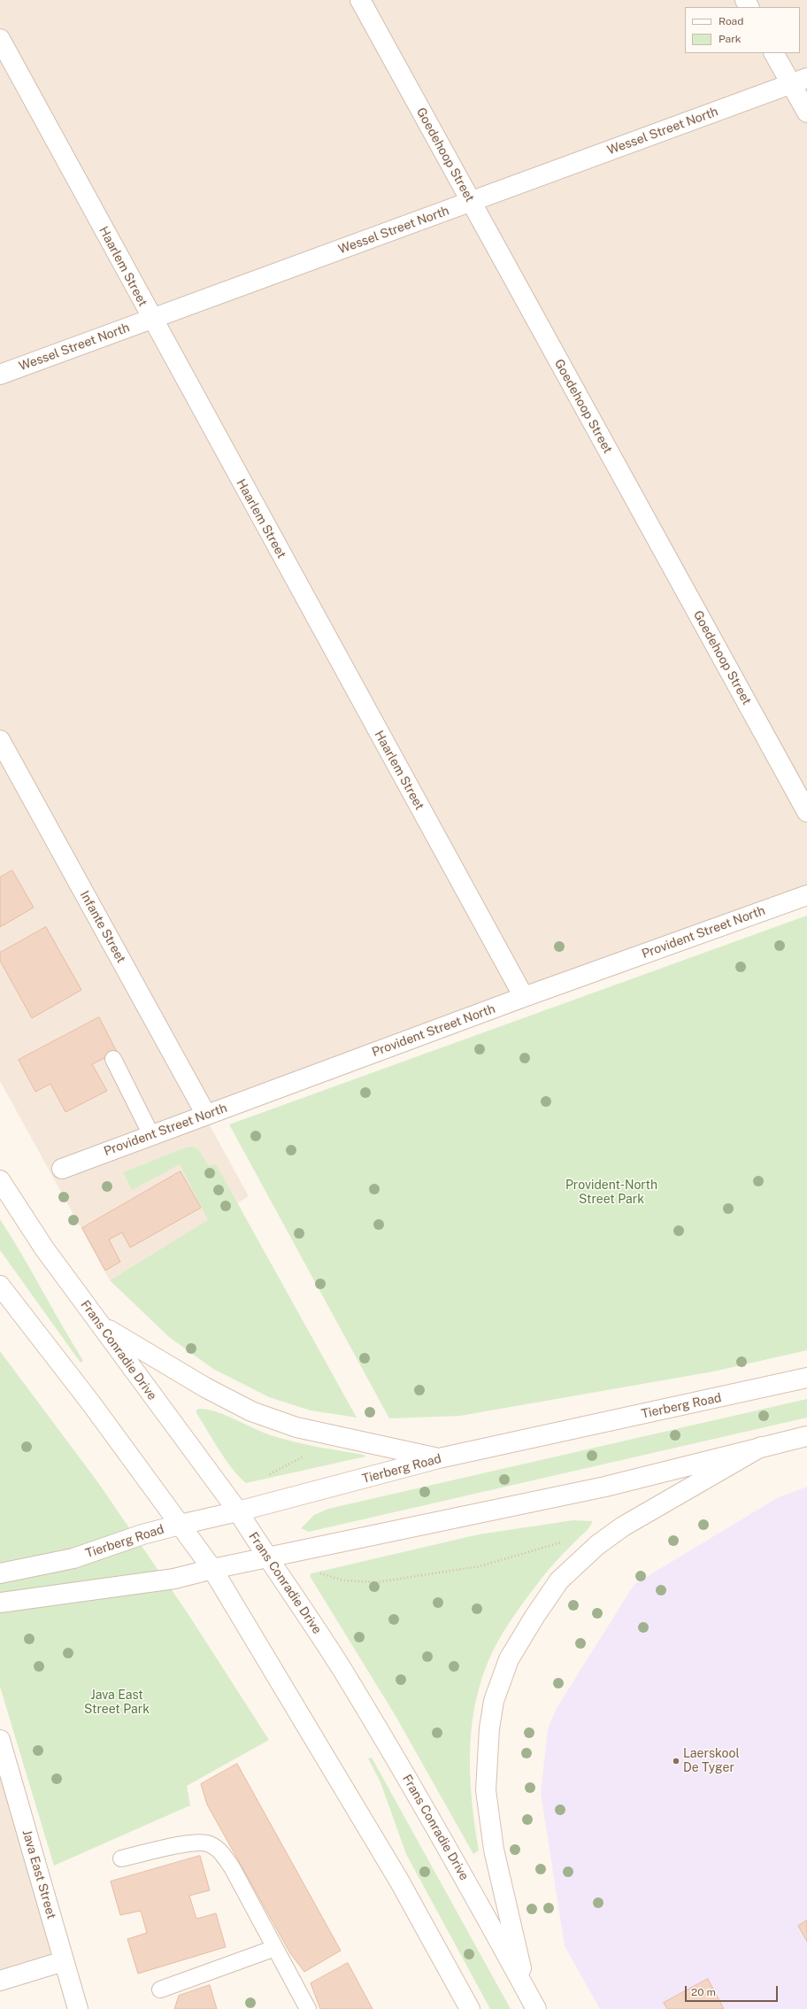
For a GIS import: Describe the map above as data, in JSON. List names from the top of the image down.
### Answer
{
  "streets": {
    "street": [
      "Wessel Street North",
      "Goedehoop Street",
      "Haarlem Street",
      "Infante Street",
      "Provident Street North",
      "Frans Conradie Drive",
      "Tierberg Road",
      "Java East Street"
    ]
  },
  "crossings": [
    ["Wessel Street North", "Goedehoop Street"],
    ["Wessel Street North", "Haarlem Street"],
    ["Haarlem Street", "Provident Street North"],
    ["Infante Street", "Provident Street North"],
    ["Frans Conradie Drive", "Tierberg Road"]
  ],
  "parks": ["Provident-North Street Park", "Java East Street Park"],
  "places": ["Laerskool De Tyger"],
  "legend": ["Road", "Park"],
  "scale_bar": "20 m"
}
